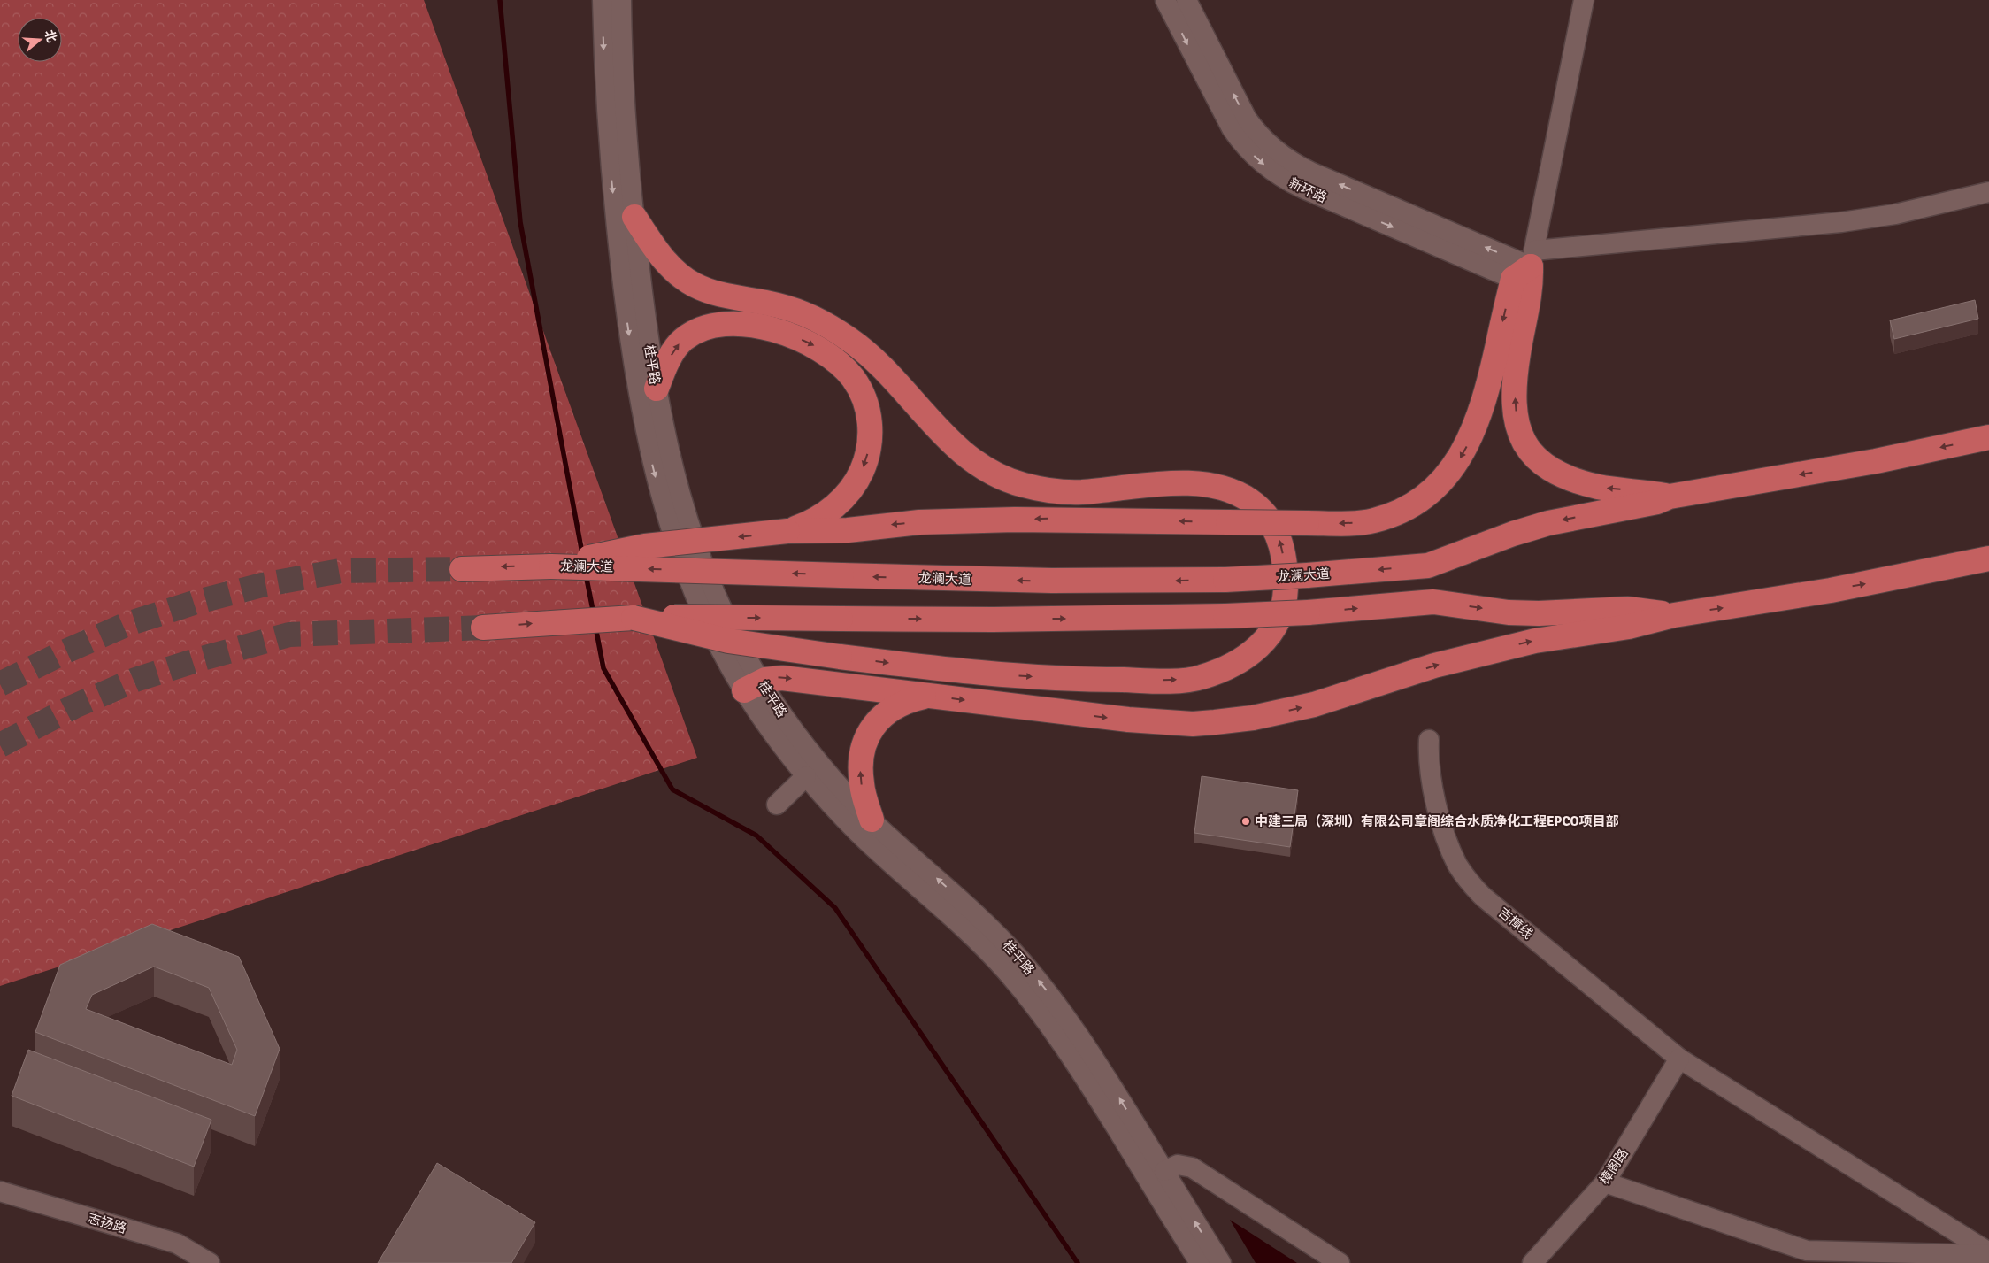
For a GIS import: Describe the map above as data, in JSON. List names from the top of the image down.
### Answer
{
  "streets": {
    "highway": ["龙澜大道"],
    "street": [
      "新环路",
      "桂平路",
      "吉樟线",
      "樟阁路",
      "志扬路"
    ]
  },
  "crossings": [
    ["吉樟线", "樟阁路"]
  ],
  "places": ["中建三局（深圳）有限公司章阁综合水质净化工程EPCO项目部"],
  "north": "right"
}
